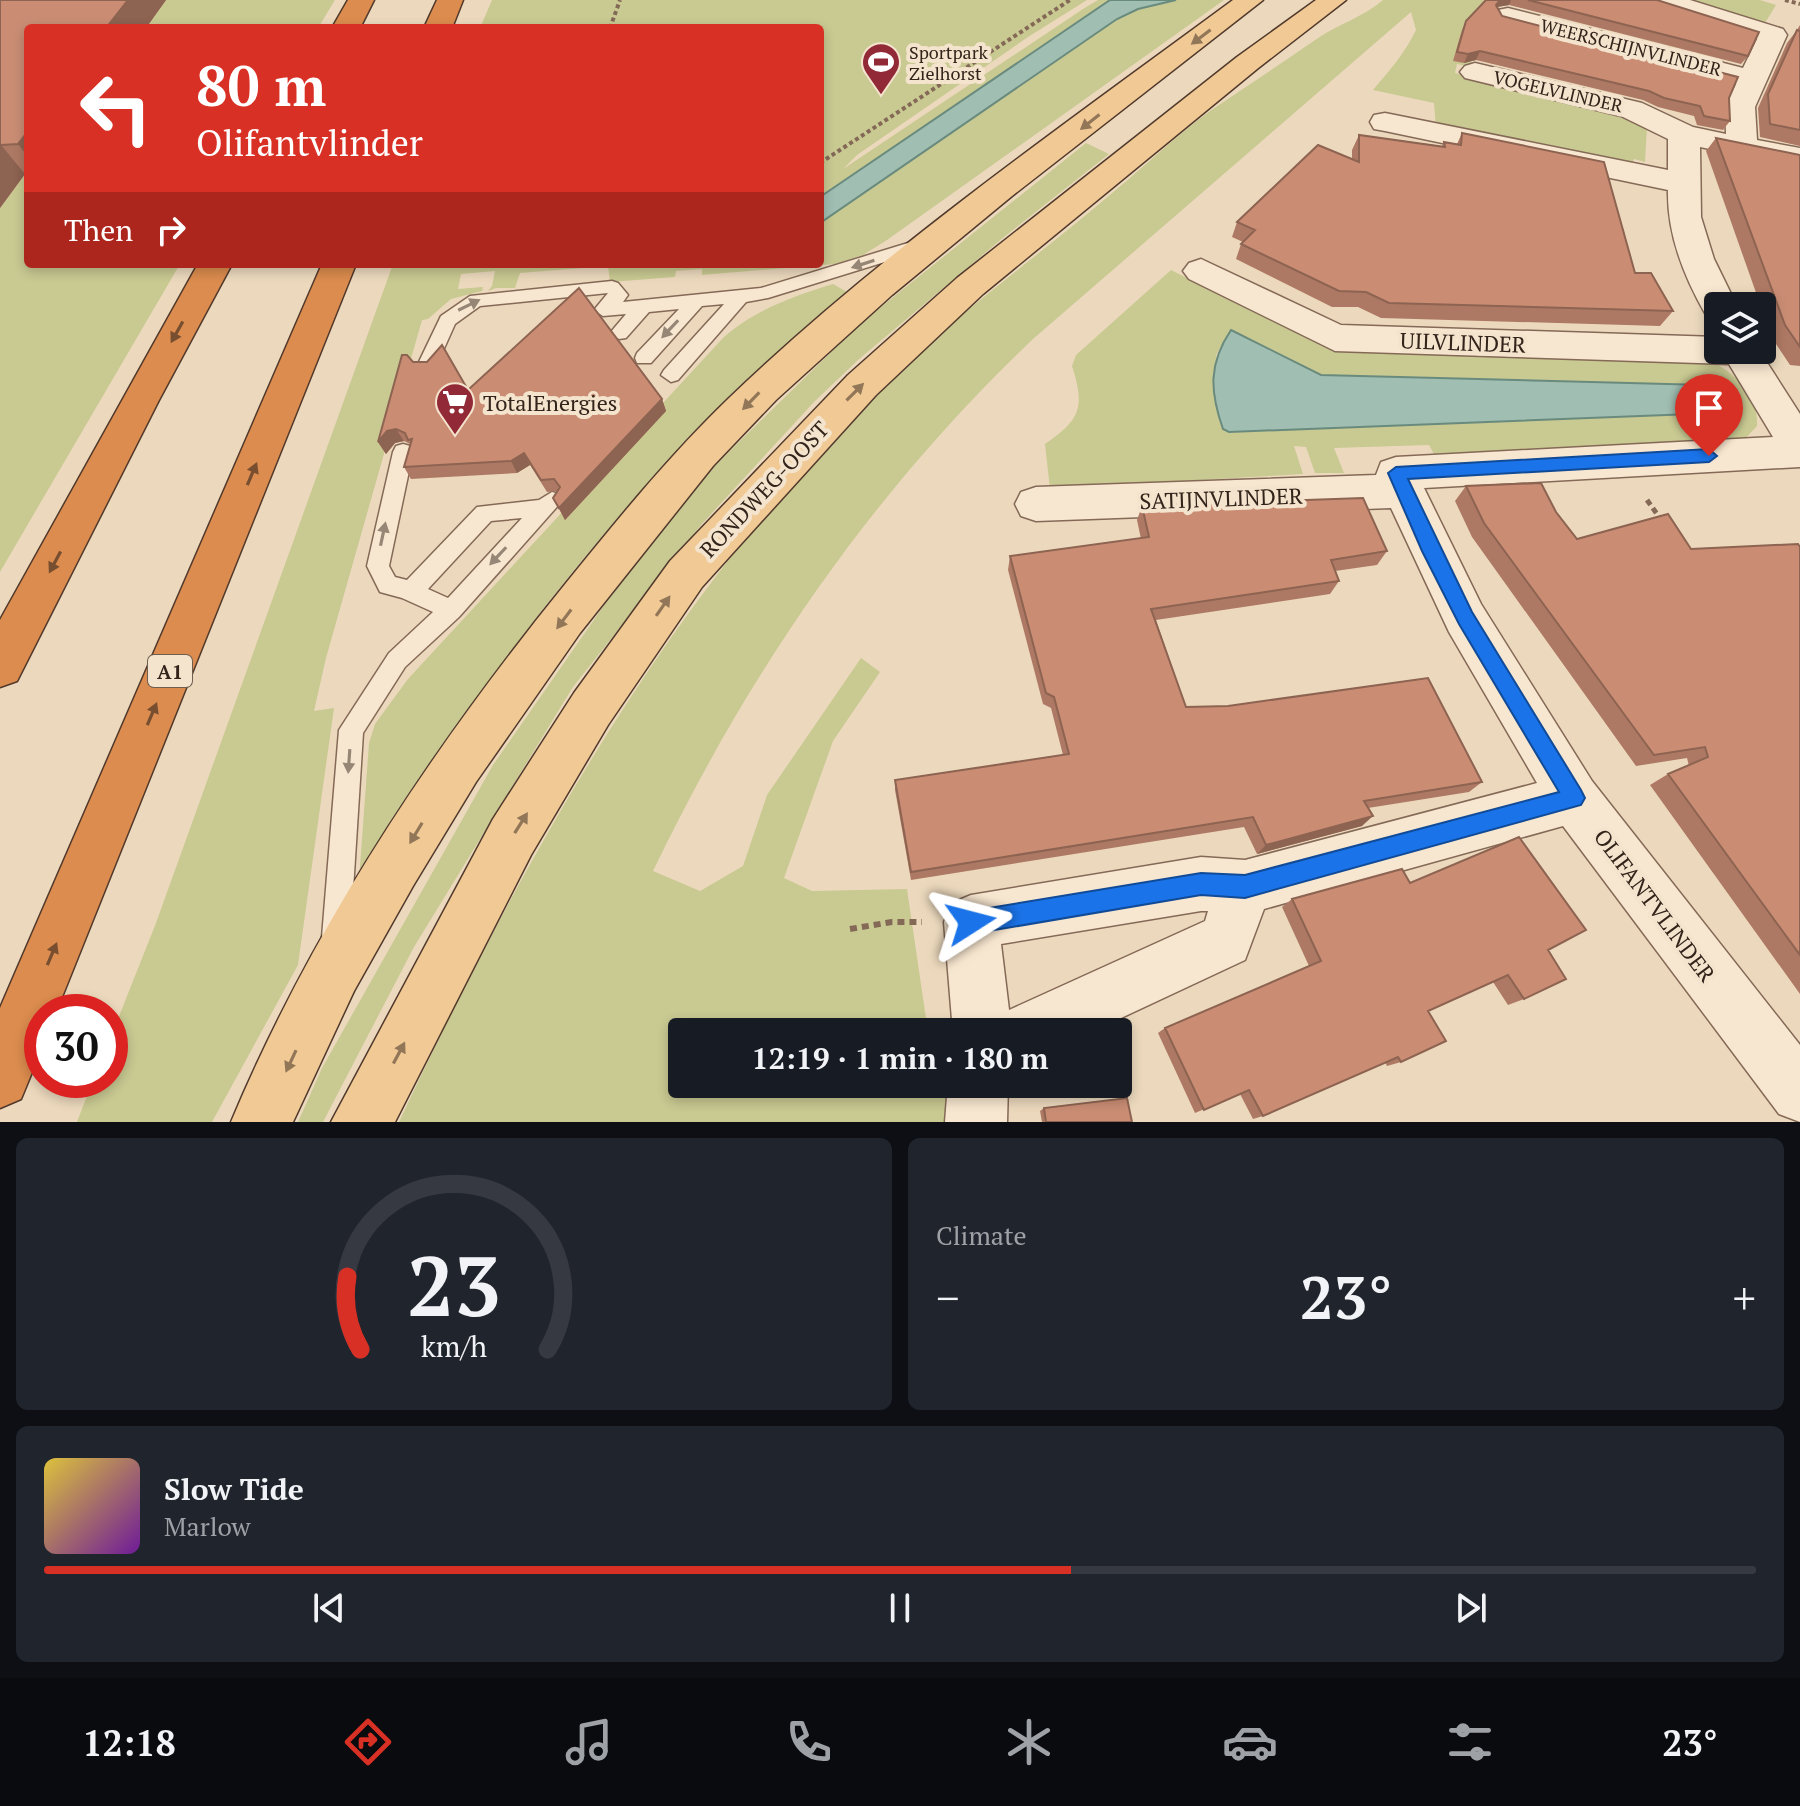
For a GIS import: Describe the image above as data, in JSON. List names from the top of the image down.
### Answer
{
  "streets": {
    "highway": ["A1"],
    "main road": ["RONDWEG-OOST"],
    "street": [
      "WEERSCHIJNVLINDER",
      "VOGELVLINDER",
      "UILVLINDER",
      "SATIJNVLINDER",
      "OLIFANTVLINDER"
    ]
  },
  "crossings": [
    ["SATIJNVLINDER", "OLIFANTVLINDER"]
  ],
  "places": {
    "sports": ["Sportpark Zielhorst"],
    "supermarket": ["TotalEnergies"]
  },
  "page": {
    "turn": ["80 m", "Olifantvlinder"],
    "then": "Then",
    "limit": "30",
    "trip": "12:19 · 1 min · 180 m",
    "tile": "Climate",
    "heat": ["−", "23°", "+"],
    "song": ["Slow Tide", "Marlow"],
    "tabs": ["12:18", "23°"],
    "gauge": ["23", "km/h"]
  }
}
